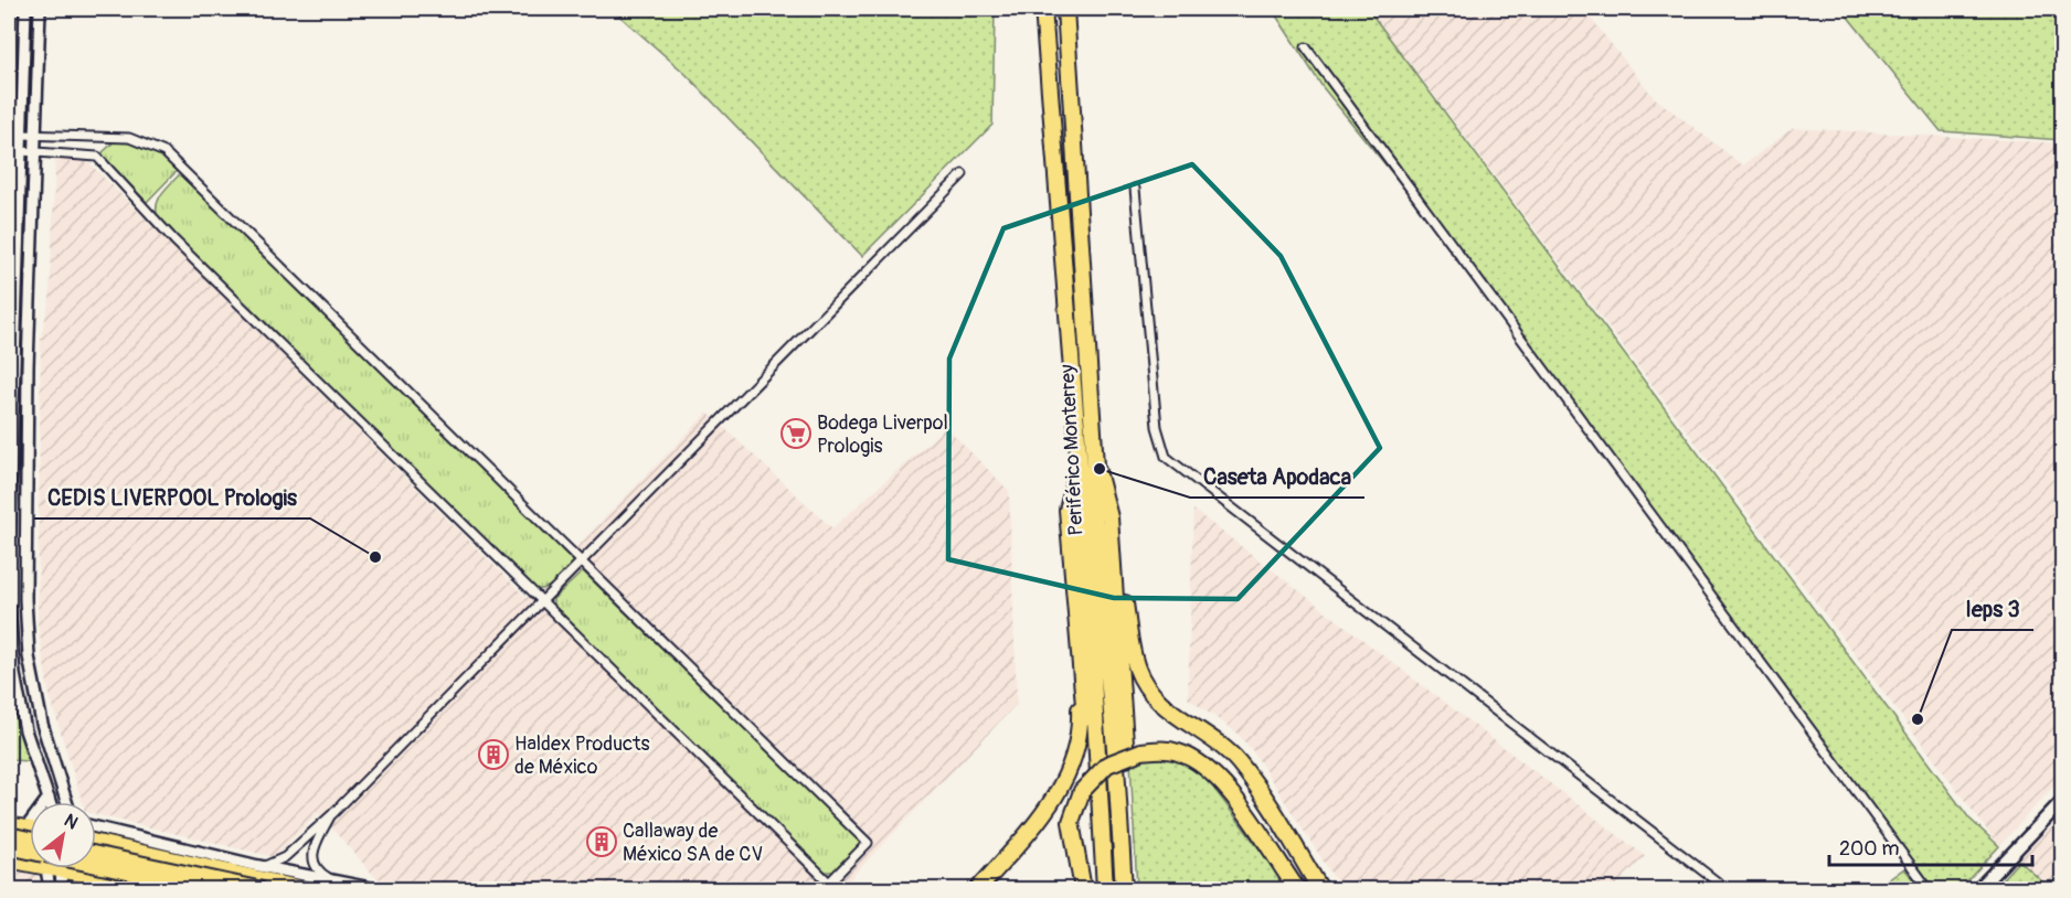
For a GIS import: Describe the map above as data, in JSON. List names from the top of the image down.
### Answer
{
  "streets": {
    "highway": ["Periférico Monterrey"]
  },
  "places": {
    "supermarket": ["Bodega Liverpol Prologis"],
    "other": ["Caseta Apodaca", "CEDIS LIVERPOOL Prologis", "Ieps 3"],
    "building": ["Haldex Products de México", "Callaway de México SA de CV"]
  },
  "scale_bar": "200 m",
  "north": "top right"
}
